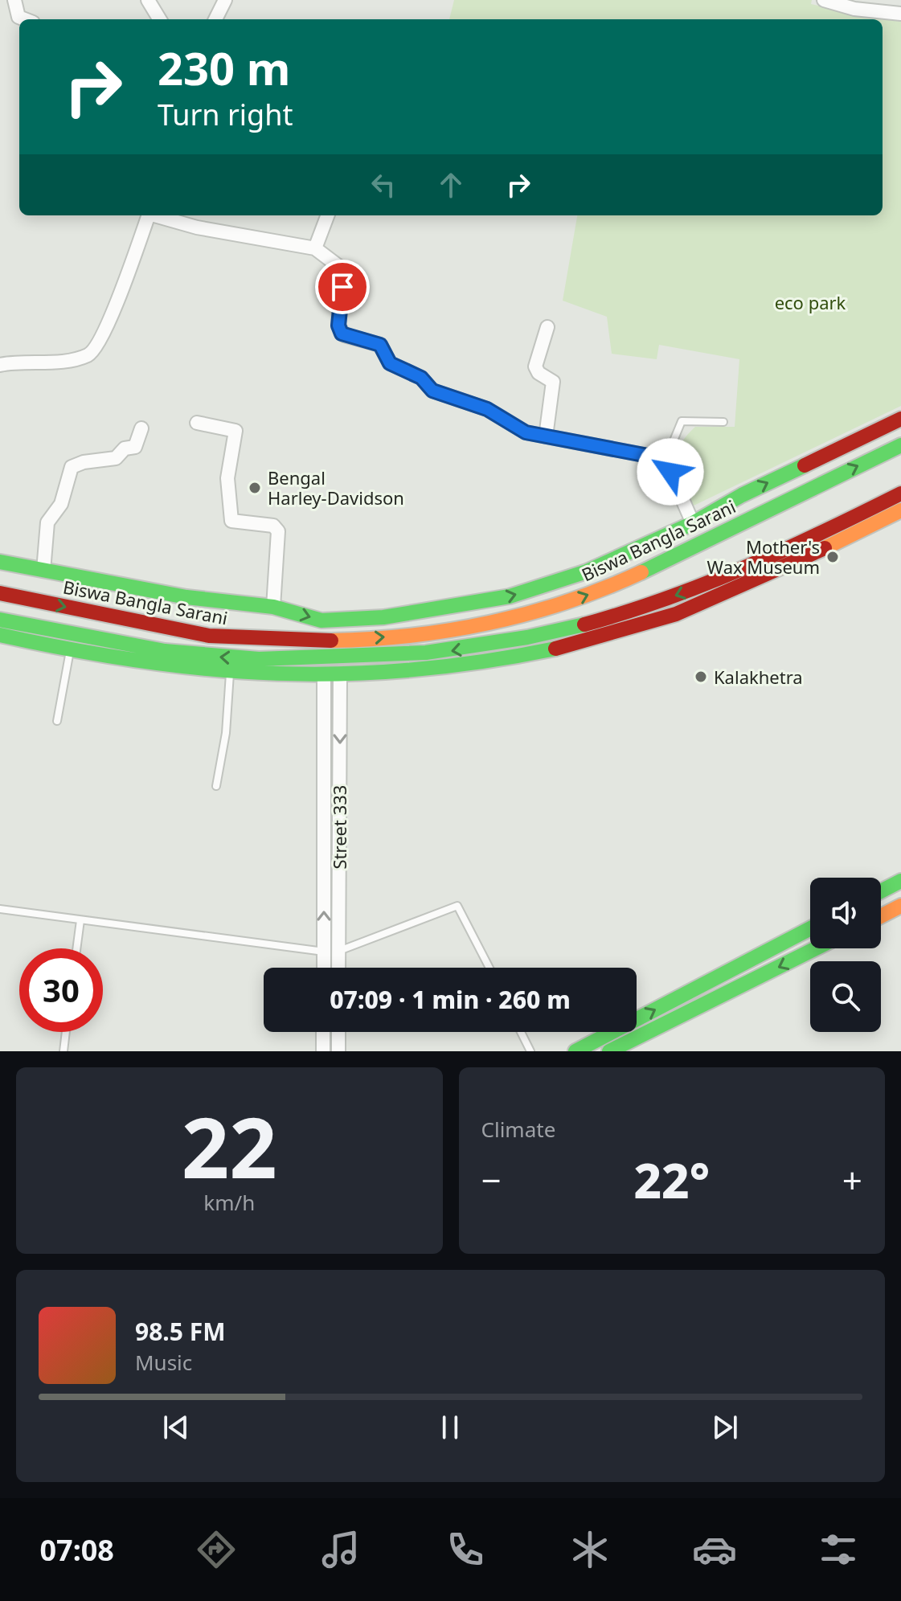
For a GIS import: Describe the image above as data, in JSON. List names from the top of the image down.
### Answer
{
  "streets": {
    "street": ["Biswa Bangla Sarani", "Street 333"]
  },
  "parks": ["eco park"],
  "places": ["Bengal Harley-Davidson", "Mother's Wax Museum", "Kalakhetra"],
  "page": {
    "turn": ["230 m", "Turn right"],
    "limit": "30",
    "trip": "07:09 · 1 min · 260 m",
    "tile": [
      ["22", "km/h"],
      "Climate"
    ],
    "heat": ["−", "22°", "+"],
    "song": ["98.5 FM", "Music"],
    "tabs": "07:08"
  }
}
